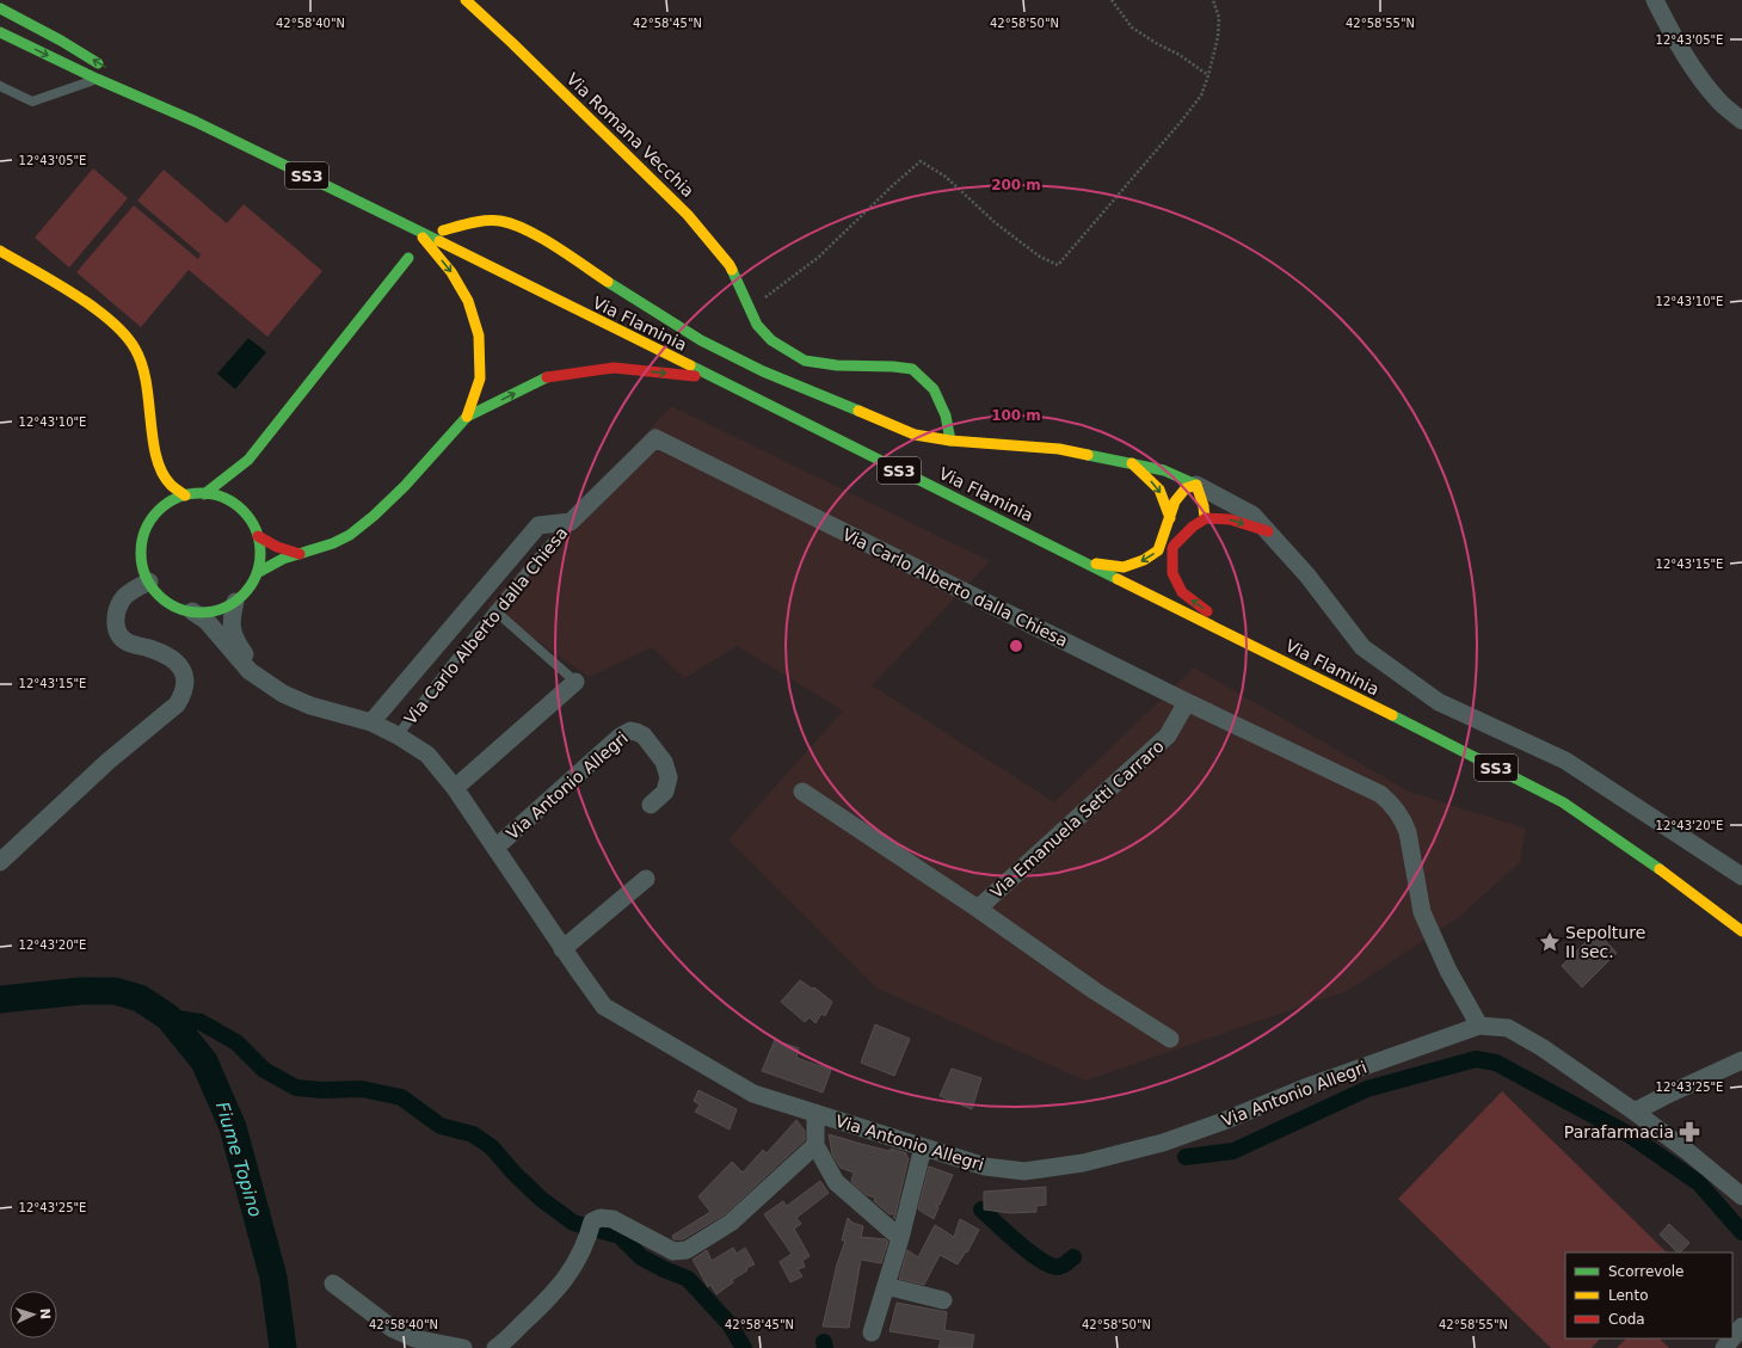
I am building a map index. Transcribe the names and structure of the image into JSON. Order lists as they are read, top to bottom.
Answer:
{
  "streets": {
    "main road": ["Via Romana Vecchia", "SS3", "Via Flaminia"],
    "street": ["Via Carlo Alberto dalla Chiesa", "Via Antonio Allegri", "Via Emanuela Setti Carraro"]
  },
  "crossings": [
    ["SS3", "Via Flaminia"],
    ["Via Carlo Alberto dalla Chiesa", "Via Antonio Allegri"],
    ["Via Carlo Alberto dalla Chiesa", "Via Emanuela Setti Carraro"]
  ],
  "water": ["Fiume Topino"],
  "places": {
    "place": ["Sepolture II sec."],
    "pharmacy": ["Parafarmacia"]
  },
  "legend": ["Scorrevole", "Lento", "Coda"],
  "north": "right",
  "coordinates": [
    "42°58'40\"N",
    "42°58'45\"N",
    "42°58'50\"N",
    "42°58'55\"N",
    "12°43'05\"E",
    "12°43'10\"E",
    "12°43'15\"E",
    "12°43'20\"E",
    "12°43'25\"E"
  ],
  "rings": ["200 m", "100 m"]
}
